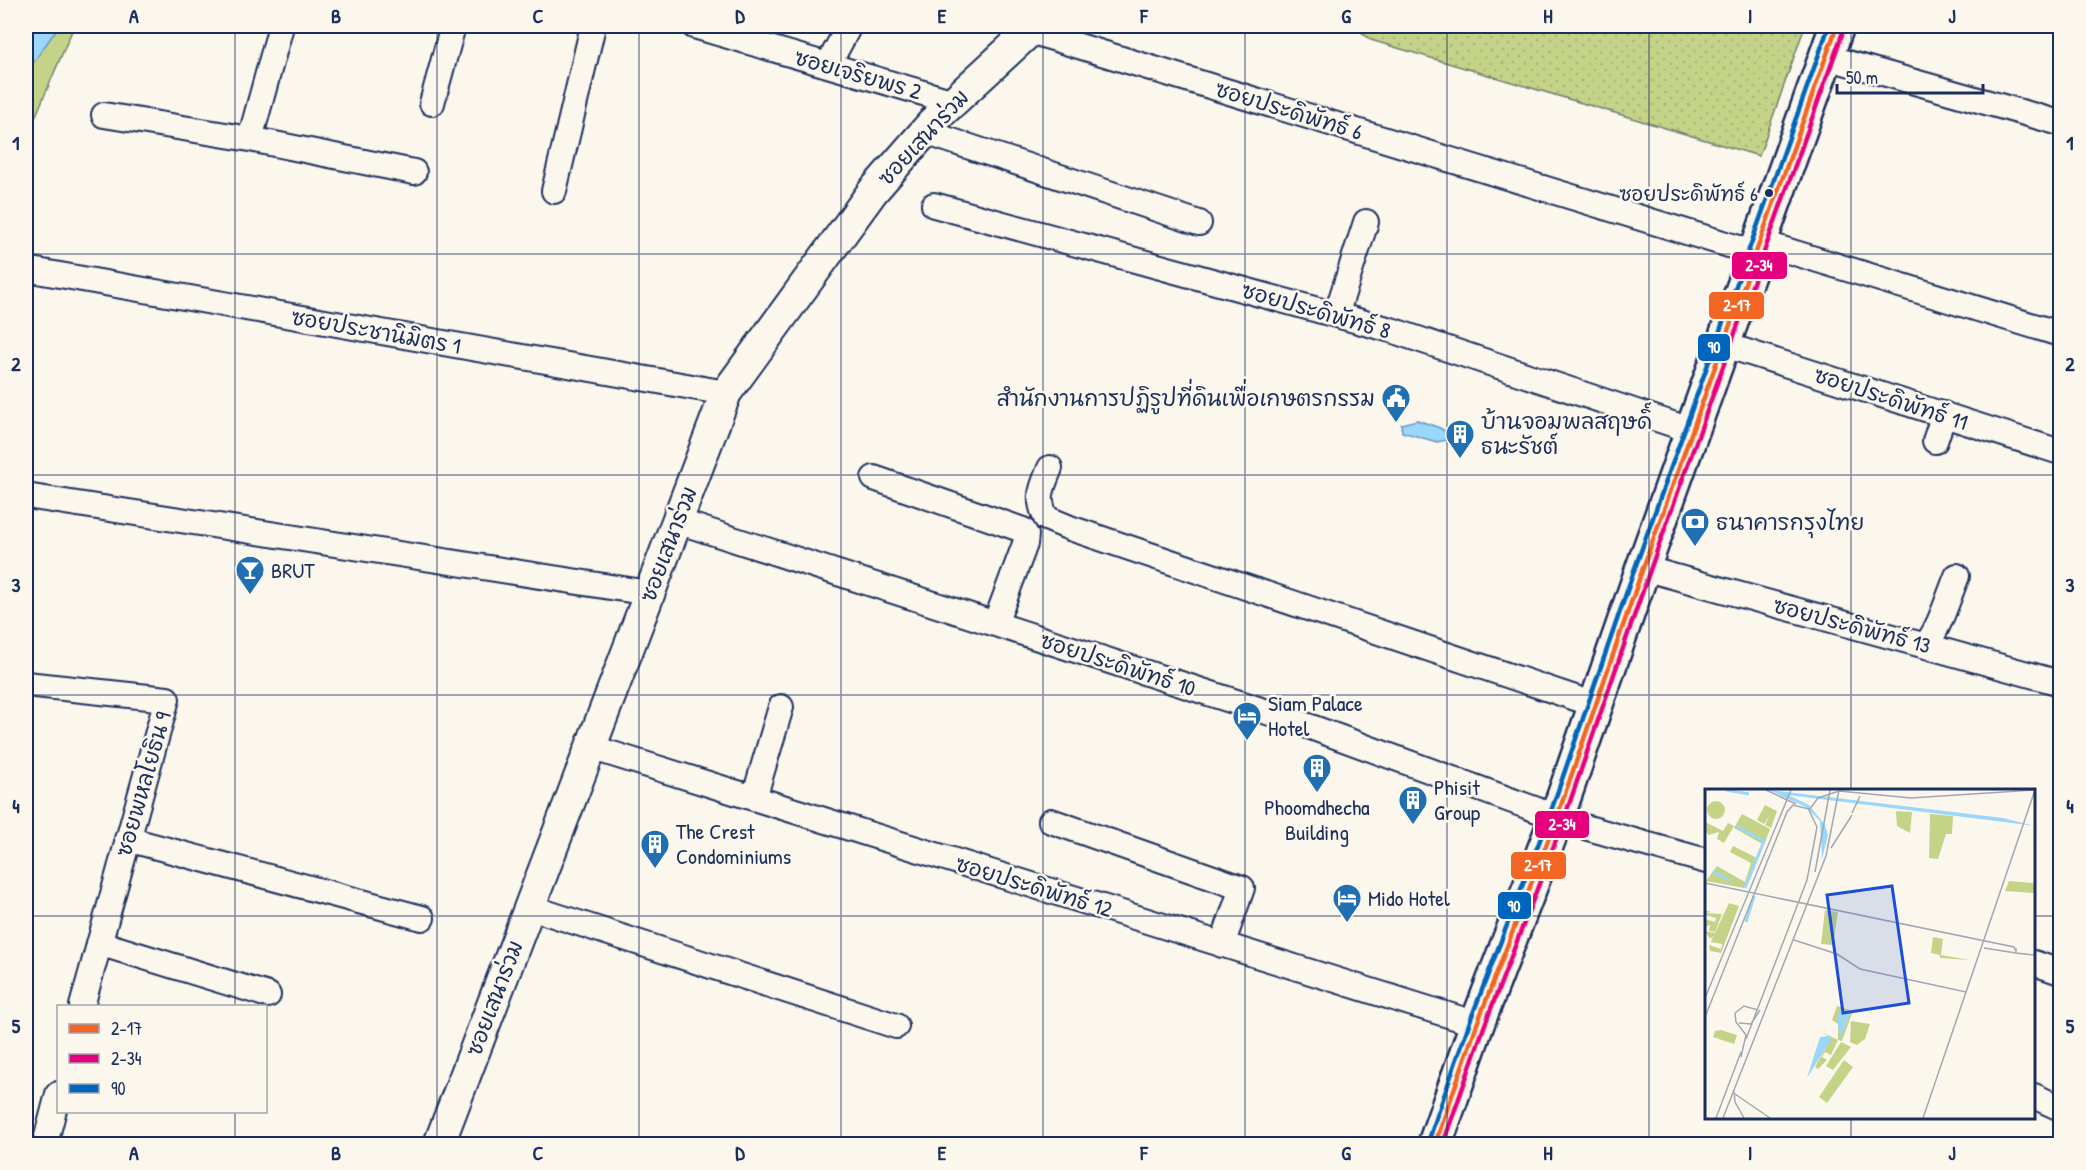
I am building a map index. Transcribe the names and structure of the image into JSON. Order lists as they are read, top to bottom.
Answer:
{
  "streets": {
    "street": [
      "ซอยเจริยพร 2",
      "ซอยประดิพัทธ์ 6",
      "ซอยเสนาร่วม",
      "ซอยประดิพัทธ์ 8",
      "ซอยประชานิมิตร 1",
      "ซอยประดิพัทธ์ 11",
      "ซอยประดิพัทธ์ 13",
      "ซอยประดิพัทธ์ 10",
      "ซอยพหลโยธิน 9",
      "ซอยประดิพัทธ์ 12"
    ]
  },
  "crossings": [
    ["ซอยเจริยพร 2", "ซอยเสนาร่วม"],
    ["ซอยประดิพัทธ์ 6", "ซอยเสนาร่วม"],
    ["ซอยเสนาร่วม", "ซอยประชานิมิตร 1"],
    ["ซอยเสนาร่วม", "ซอยประดิพัทธ์ 10"],
    ["ซอยเสนาร่วม", "ซอยประดิพัทธ์ 12"]
  ],
  "places": {
    "other": ["ซอยประดิพัทธ์ 6"],
    "public building": ["สำนักงานการปฏิรูปที่ดินเพื่อเกษตรกรรม"],
    "building": [
      "บ้านจอมพลสฤษดิ์ ธนะรัชต์",
      "Phoomdhecha Building",
      "Phisit Group",
      "The Crest Condominiums"
    ],
    "bank": ["ธนาคารกรุงไทย"],
    "bar": ["BRUT"],
    "hotel": ["Siam Palace Hotel", "Mido Hotel"]
  },
  "lines": ["transit line 2-17", "transit line 90", "transit line 2-34"],
  "legend": ["2-17", "2-34", "90"],
  "scale_bar": "50 m",
  "grid": {
    "columns": [
      "A",
      "B",
      "C",
      "D",
      "E",
      "F",
      "G",
      "H",
      "I",
      "J"
    ],
    "rows": [
      "1",
      "2",
      "3",
      "4",
      "5"
    ]
  }
}
